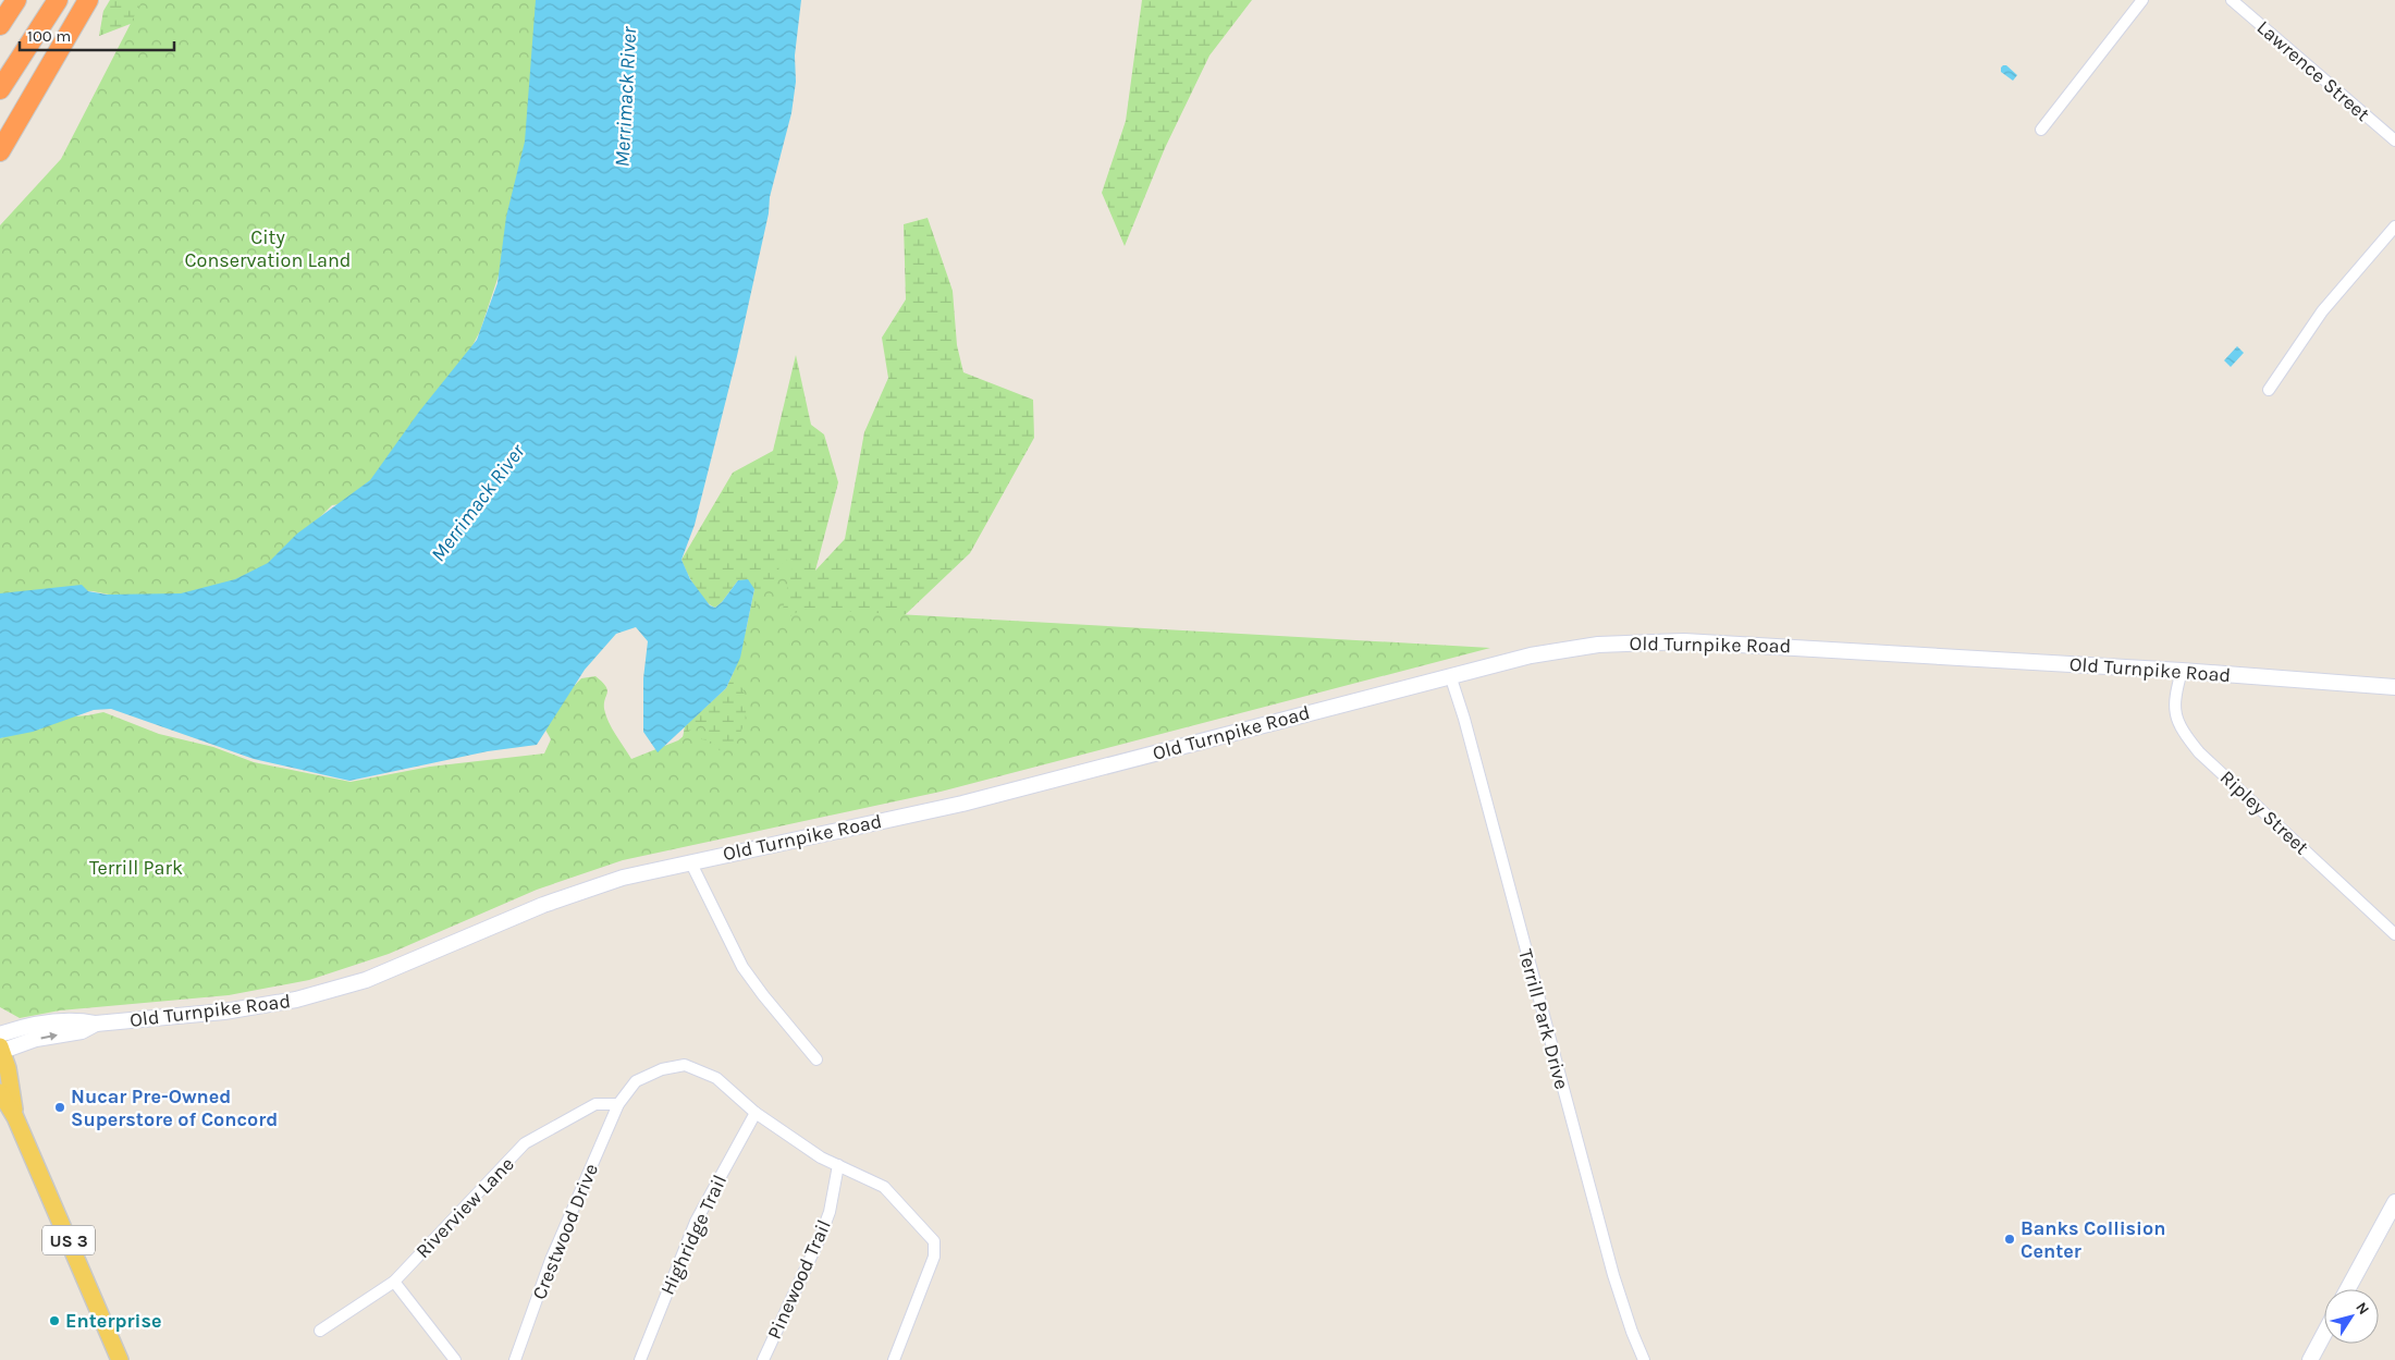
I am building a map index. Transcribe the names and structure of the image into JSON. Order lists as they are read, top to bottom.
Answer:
{
  "streets": {
    "main road": ["US 3"],
    "street": [
      "Lawrence Street",
      "Old Turnpike Road",
      "Ripley Street",
      "Terrill Park Drive",
      "Riverview Lane",
      "Crestwood Drive",
      "Highridge Trail",
      "Pinewood Trail"
    ]
  },
  "crossings": [
    ["Old Turnpike Road", "Ripley Street"],
    ["Old Turnpike Road", "Terrill Park Drive"],
    ["Old Turnpike Road", "US 3"],
    ["Riverview Lane", "Crestwood Drive"],
    ["Crestwood Drive", "Highridge Trail"],
    ["Crestwood Drive", "Pinewood Trail"]
  ],
  "water": ["Merrimack River"],
  "parks": ["City Conservation Land", "Terrill Park"],
  "places": ["Nucar Pre-Owned Superstore of Concord", "Banks Collision Center", "Enterprise"],
  "scale_bar": "100 m",
  "north": "top right"
}
